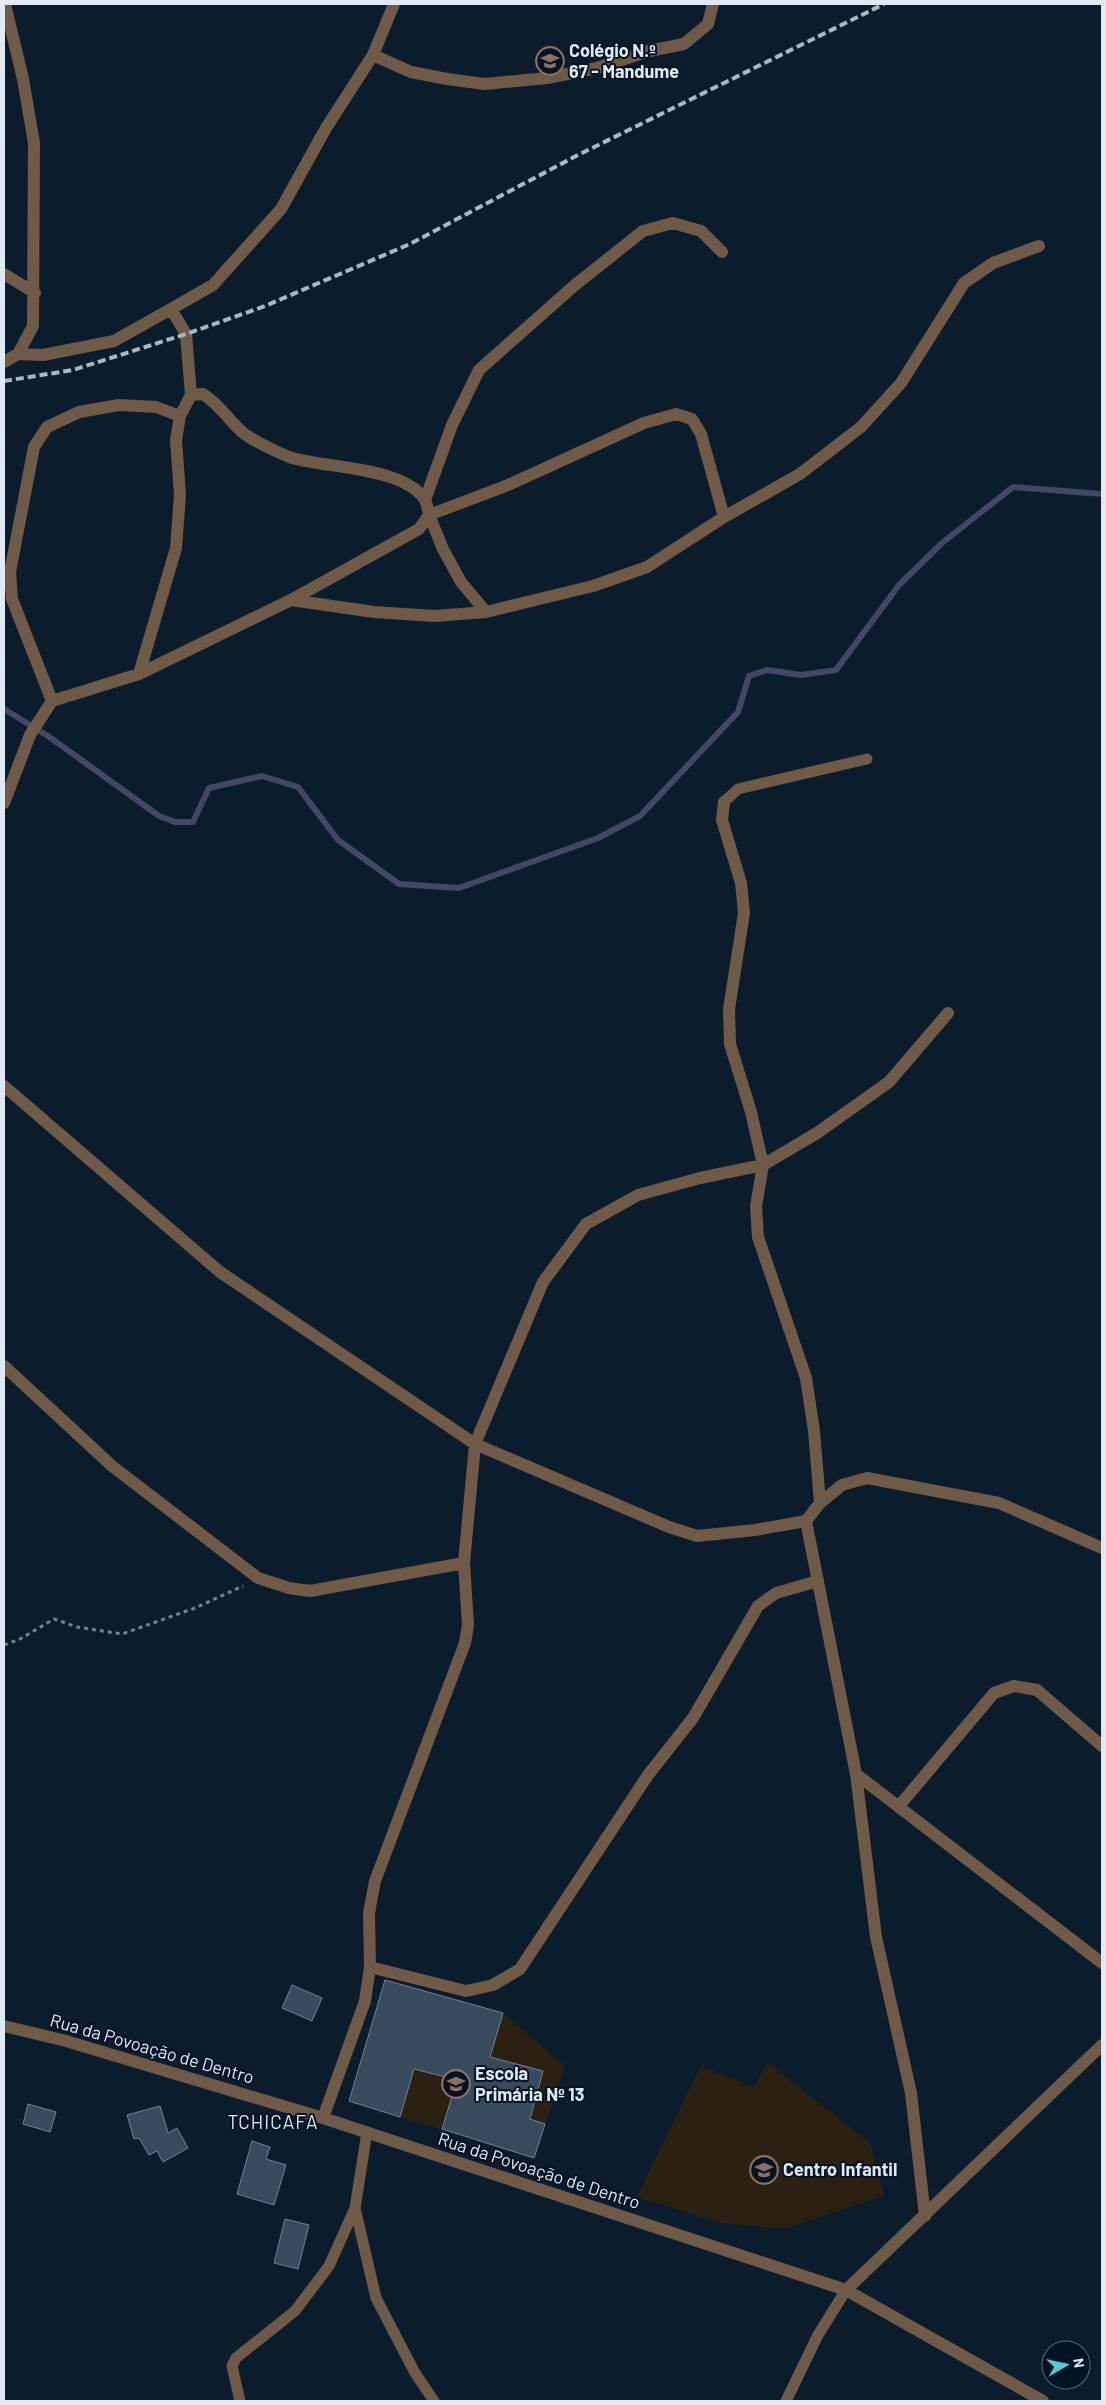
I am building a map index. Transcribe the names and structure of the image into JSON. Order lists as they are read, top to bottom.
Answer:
{
  "streets": {
    "street": ["Rua da Povoação de Dentro"]
  },
  "districts": ["TCHICAFA"],
  "places": {
    "school or university": ["Colégio N.º 67 - Mandume", "Escola Primária Nº 13", "Centro Infantil"]
  },
  "north": "right"
}
